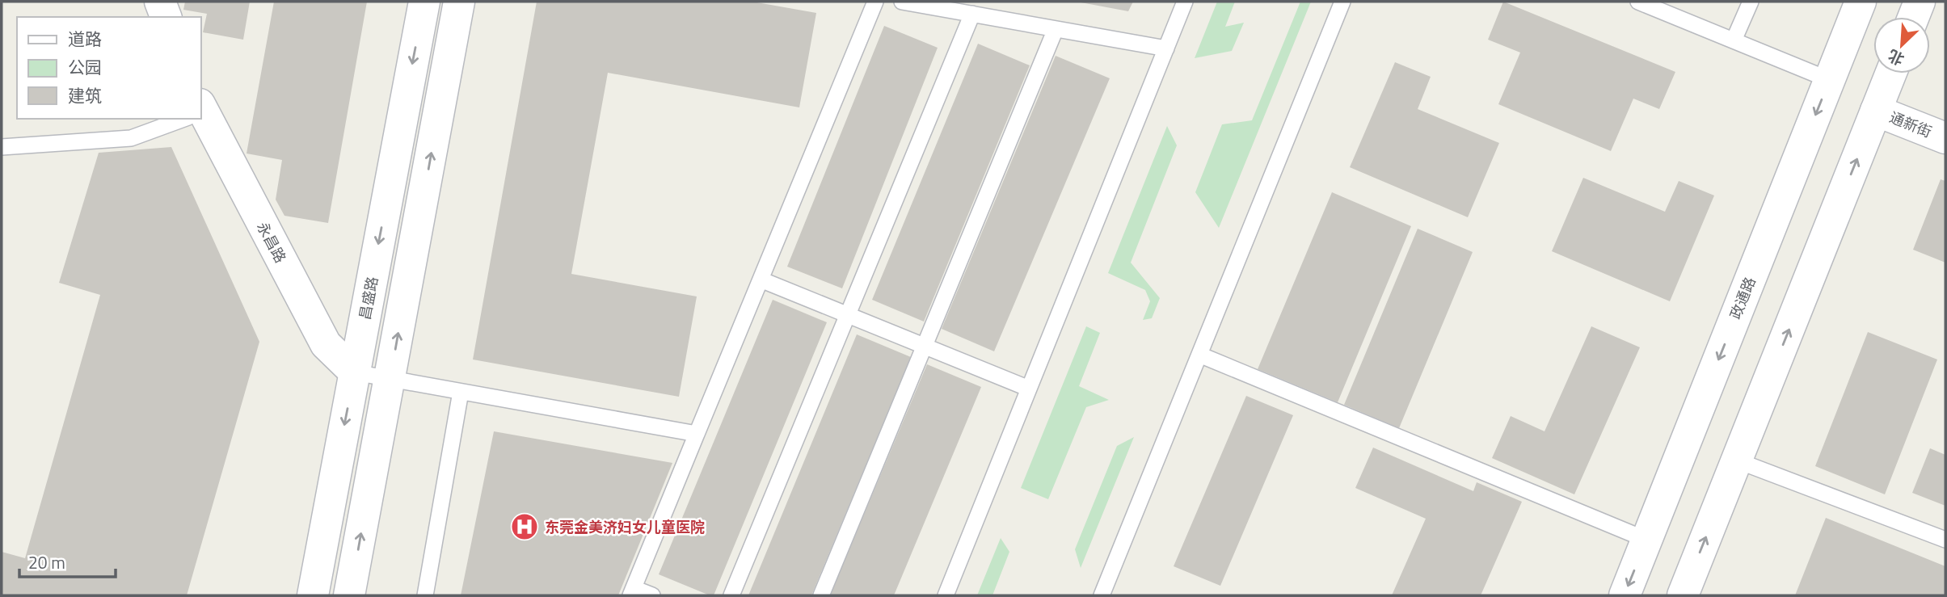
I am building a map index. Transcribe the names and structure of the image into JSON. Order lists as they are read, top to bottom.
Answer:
{
  "streets": {
    "street": [
      "通新街",
      "永昌路",
      "昌盛路",
      "政通路"
    ]
  },
  "crossings": [
    ["永昌路", "昌盛路"]
  ],
  "places": {
    "hospital": ["东莞金美济妇女儿童医院"]
  },
  "legend": ["道路", "公园", "建筑"],
  "scale_bar": "20 m",
  "north": "bottom left"
}
